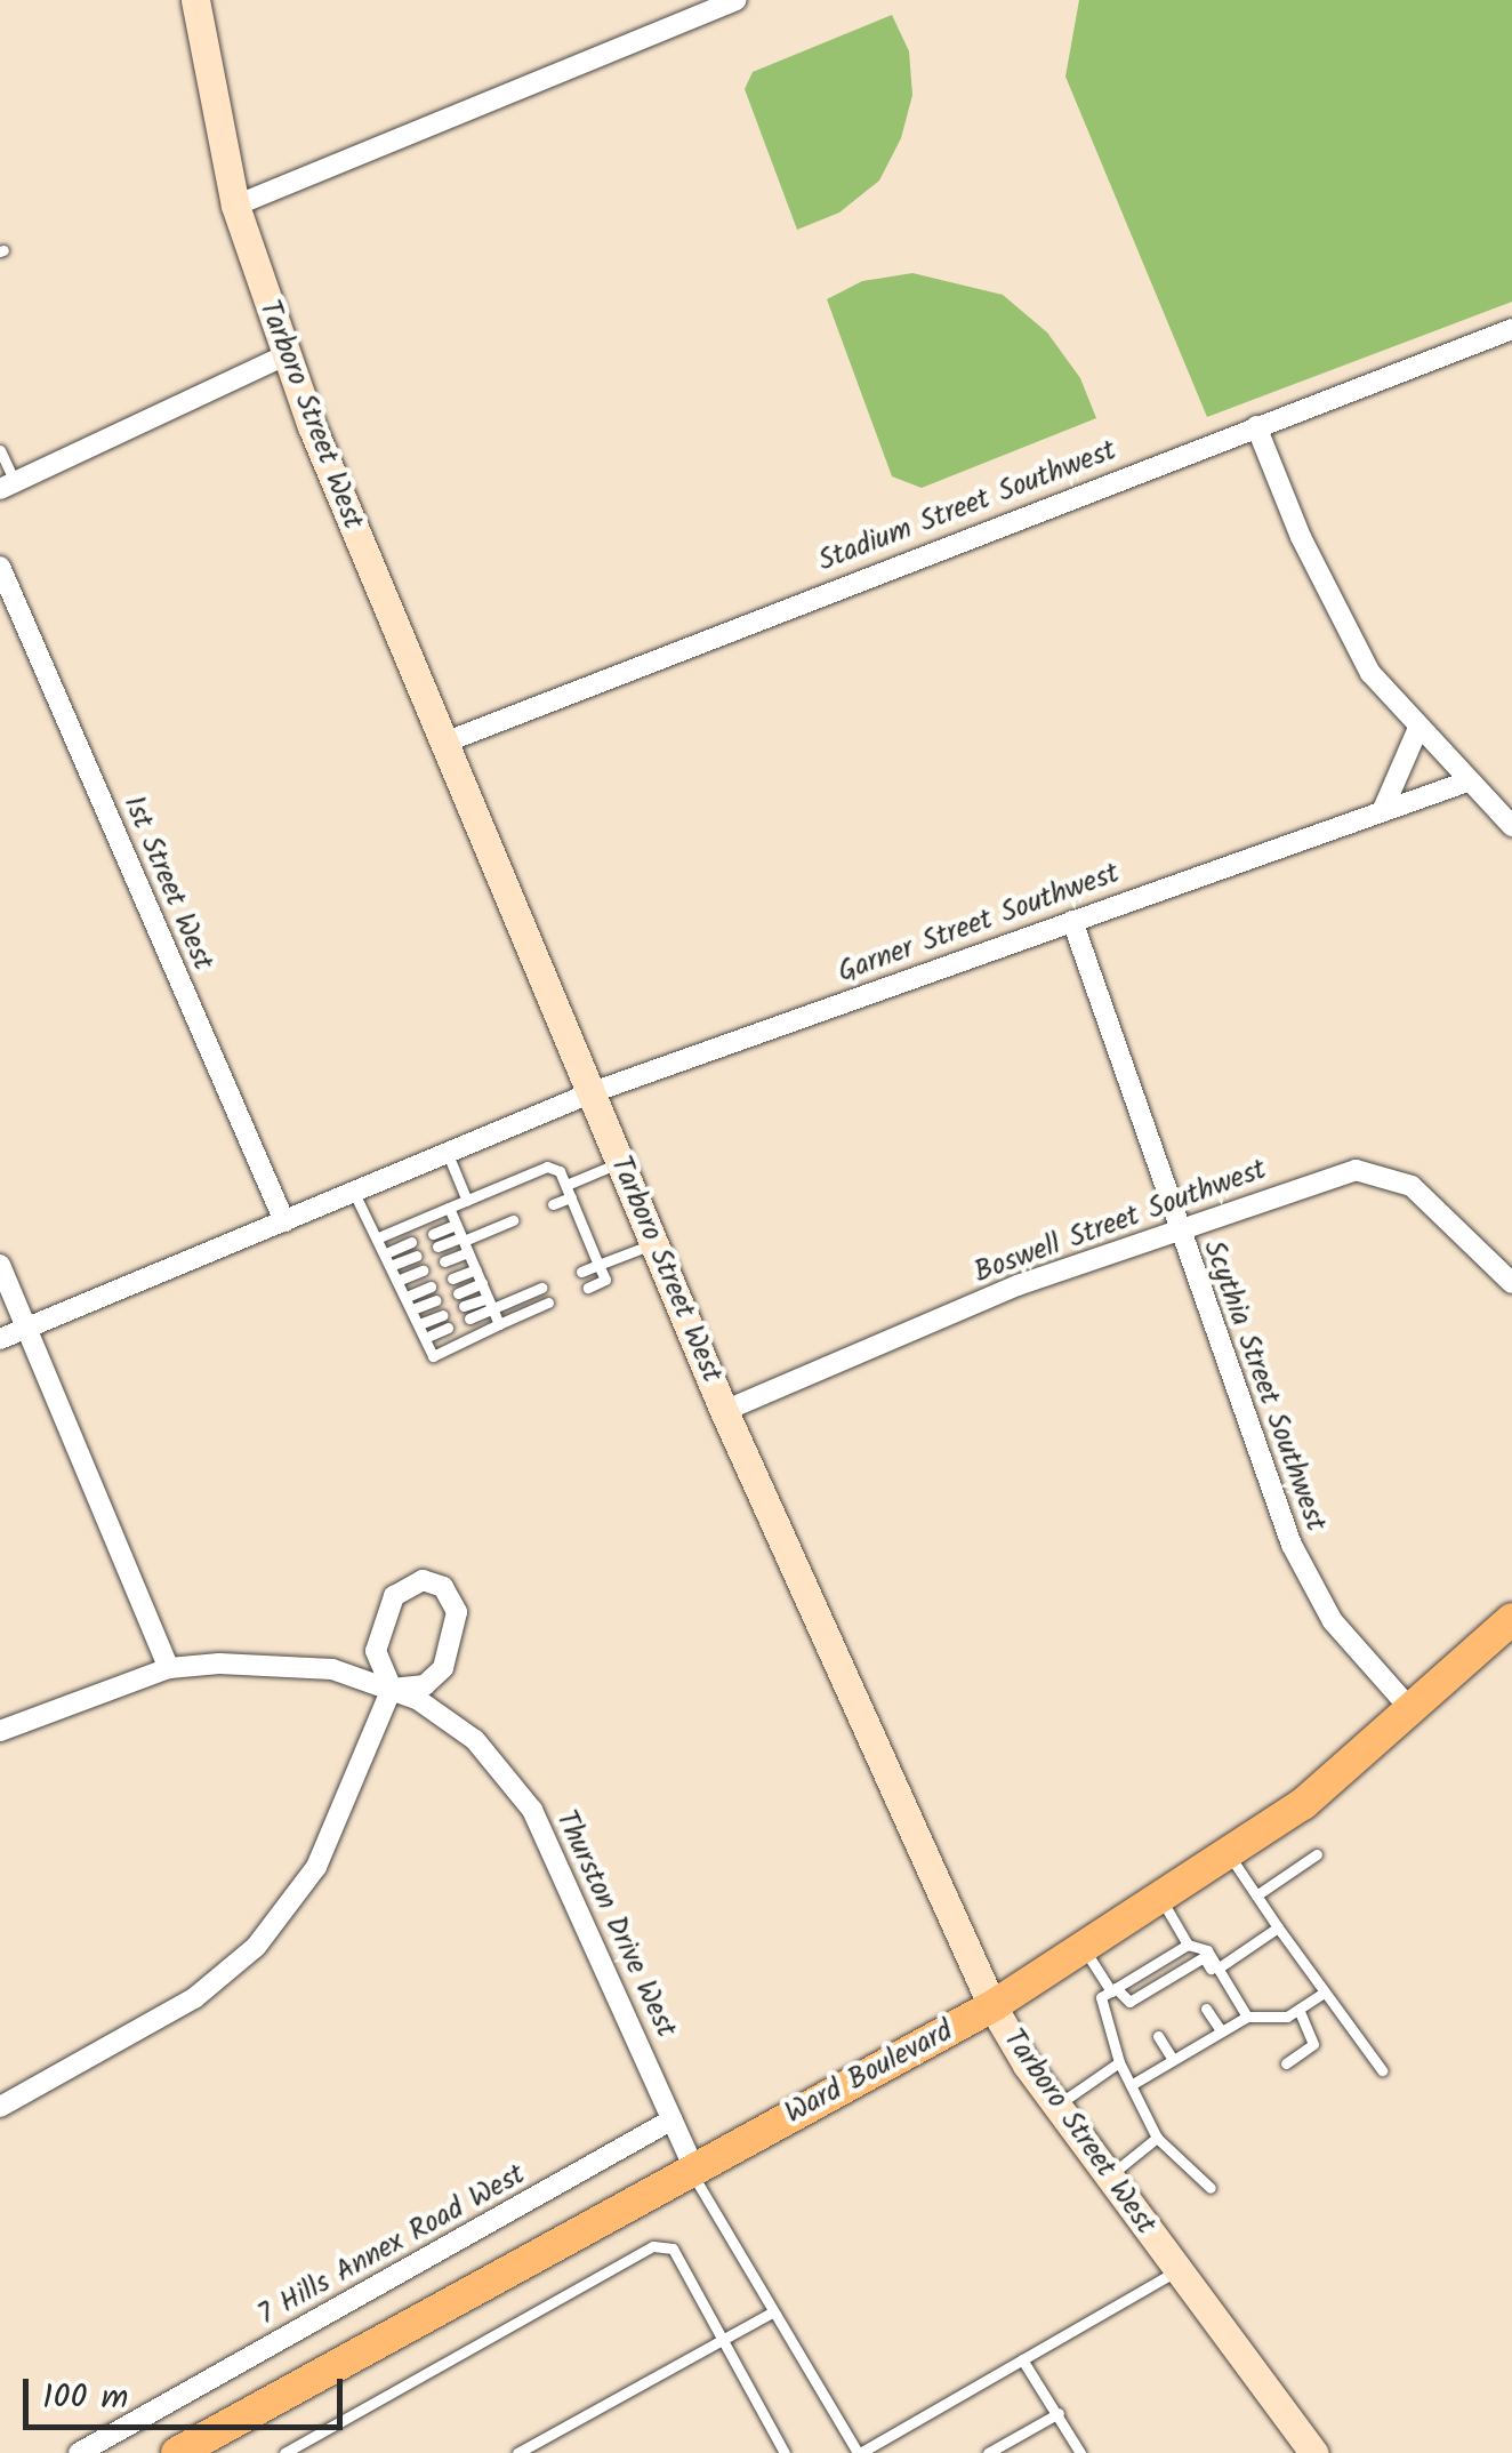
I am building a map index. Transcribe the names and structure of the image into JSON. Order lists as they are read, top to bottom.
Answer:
{
  "streets": {
    "main road": ["Tarboro Street West", "Ward Boulevard"],
    "street": [
      "Stadium Street Southwest",
      "1st Street West",
      "Garner Street Southwest",
      "Boswell Street Southwest",
      "Scythia Street Southwest",
      "Thurston Drive West",
      "7 Hills Annex Road West"
    ]
  },
  "crossings": [
    ["Tarboro Street West", "Stadium Street Southwest"],
    ["Tarboro Street West", "Garner Street Southwest"],
    ["Tarboro Street West", "Boswell Street Southwest"],
    ["Tarboro Street West", "Ward Boulevard"],
    ["1st Street West", "Garner Street Southwest"],
    ["Garner Street Southwest", "Scythia Street Southwest"],
    ["Boswell Street Southwest", "Scythia Street Southwest"],
    ["Scythia Street Southwest", "Ward Boulevard"],
    ["Thurston Drive West", "Ward Boulevard"],
    ["Thurston Drive West", "7 Hills Annex Road West"]
  ],
  "scale_bar": "100 m"
}
